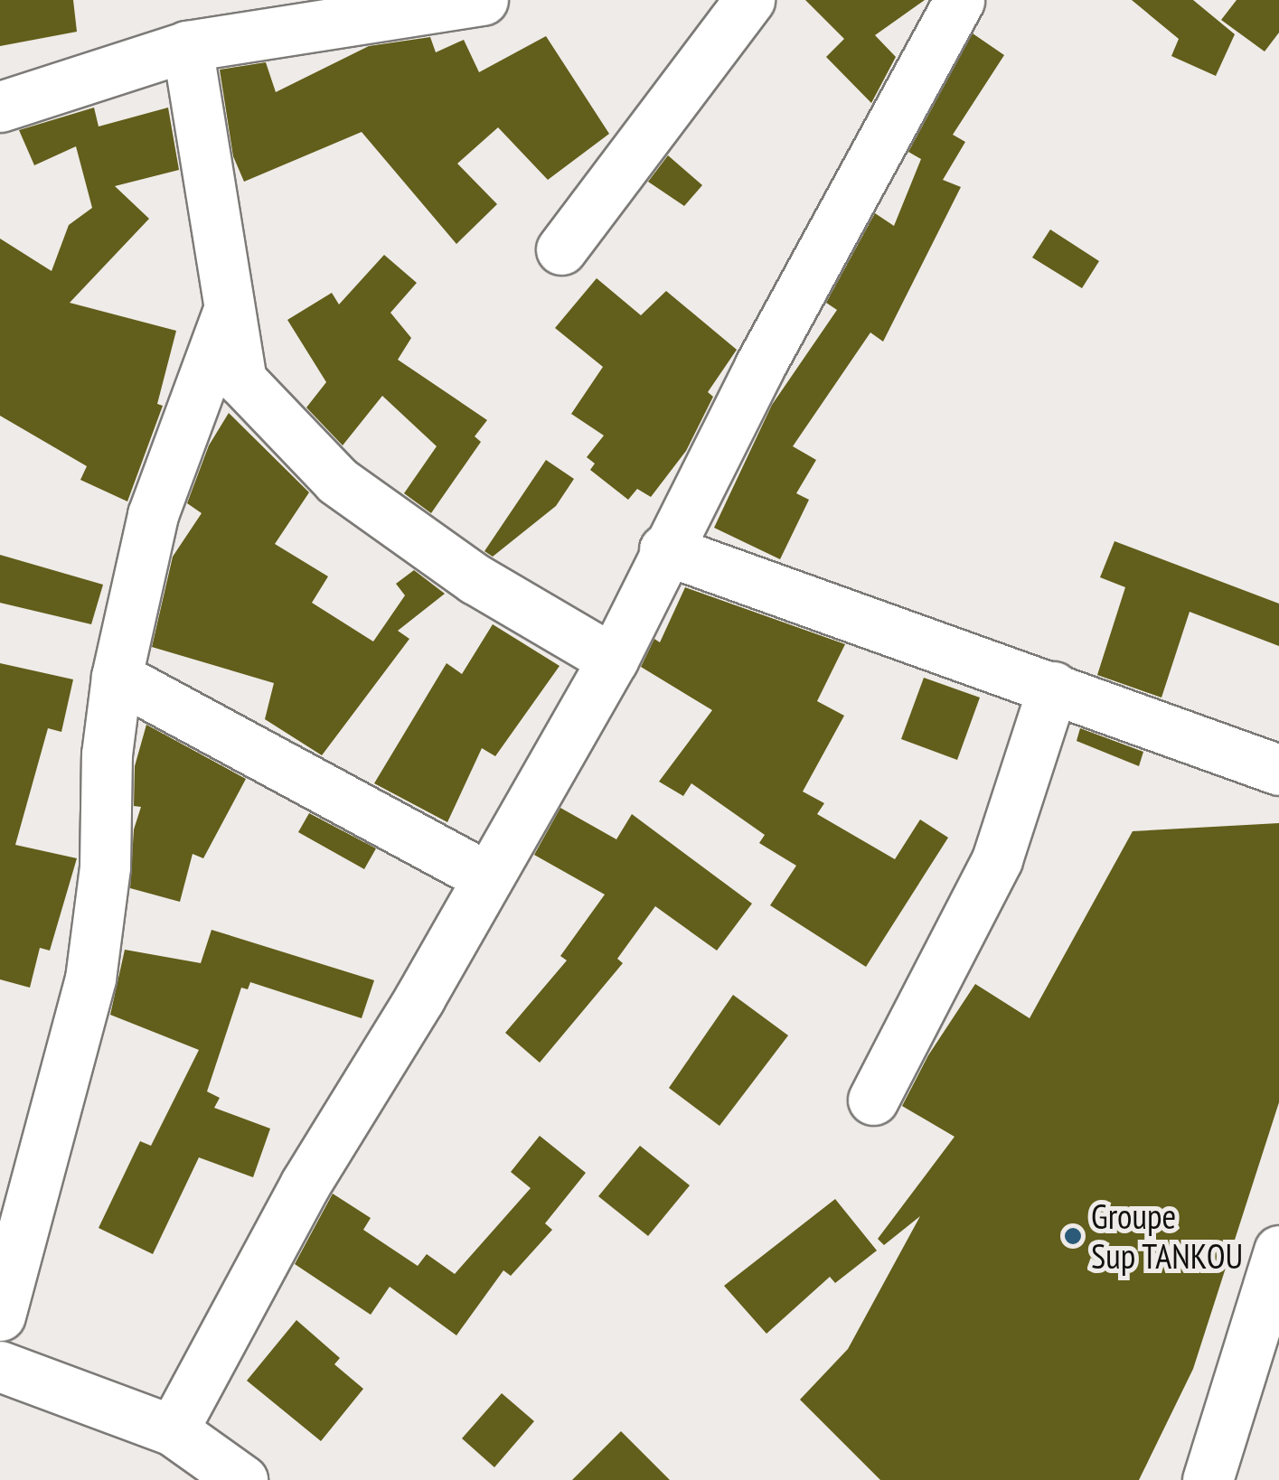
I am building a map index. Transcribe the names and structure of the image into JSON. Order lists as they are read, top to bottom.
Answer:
{
  "places": ["Groupe Sup TANKOU"]
}
